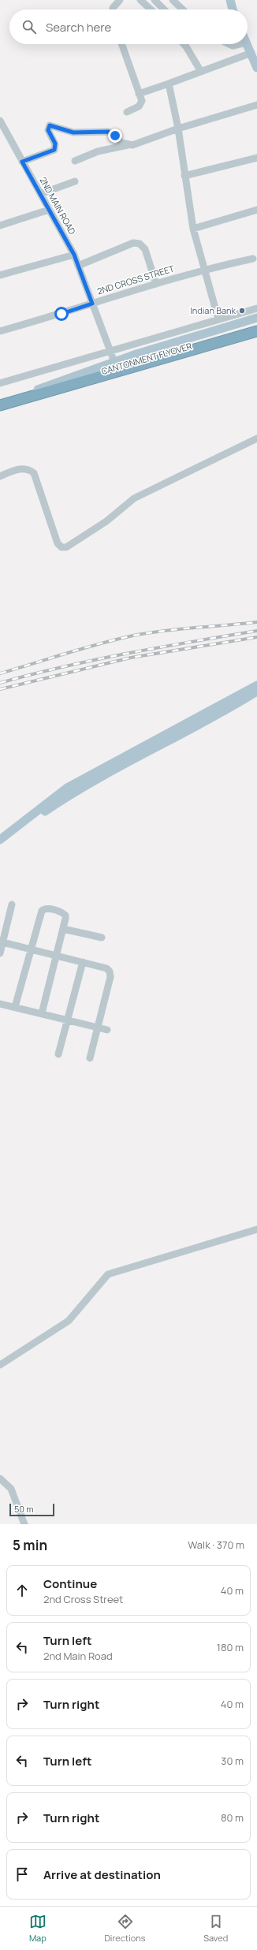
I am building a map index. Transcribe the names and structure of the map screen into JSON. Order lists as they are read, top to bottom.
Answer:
{
  "streets": {
    "highway": ["CANTONMENT FLYOVER"],
    "street": ["2ND MAIN ROAD", "2ND CROSS STREET"]
  },
  "crossings": [
    ["2ND MAIN ROAD", "2ND CROSS STREET"]
  ],
  "places": ["Indian Bank"],
  "scale_bar": "50 m",
  "page": {
    "search": "Search here",
    "scale": "50 m",
    "heading": ["5 min", "Walk · 370 m"],
    "list": [
      ["Continue", "2nd Cross Street", "40 m"],
      ["Turn left", "2nd Main Road", "180 m"],
      ["Turn right", "40 m"],
      ["Turn left", "30 m"],
      ["Turn right", "80 m"],
      "Arrive at destination"
    ],
    "nav": ["Map", "Directions", "Saved"]
  }
}
